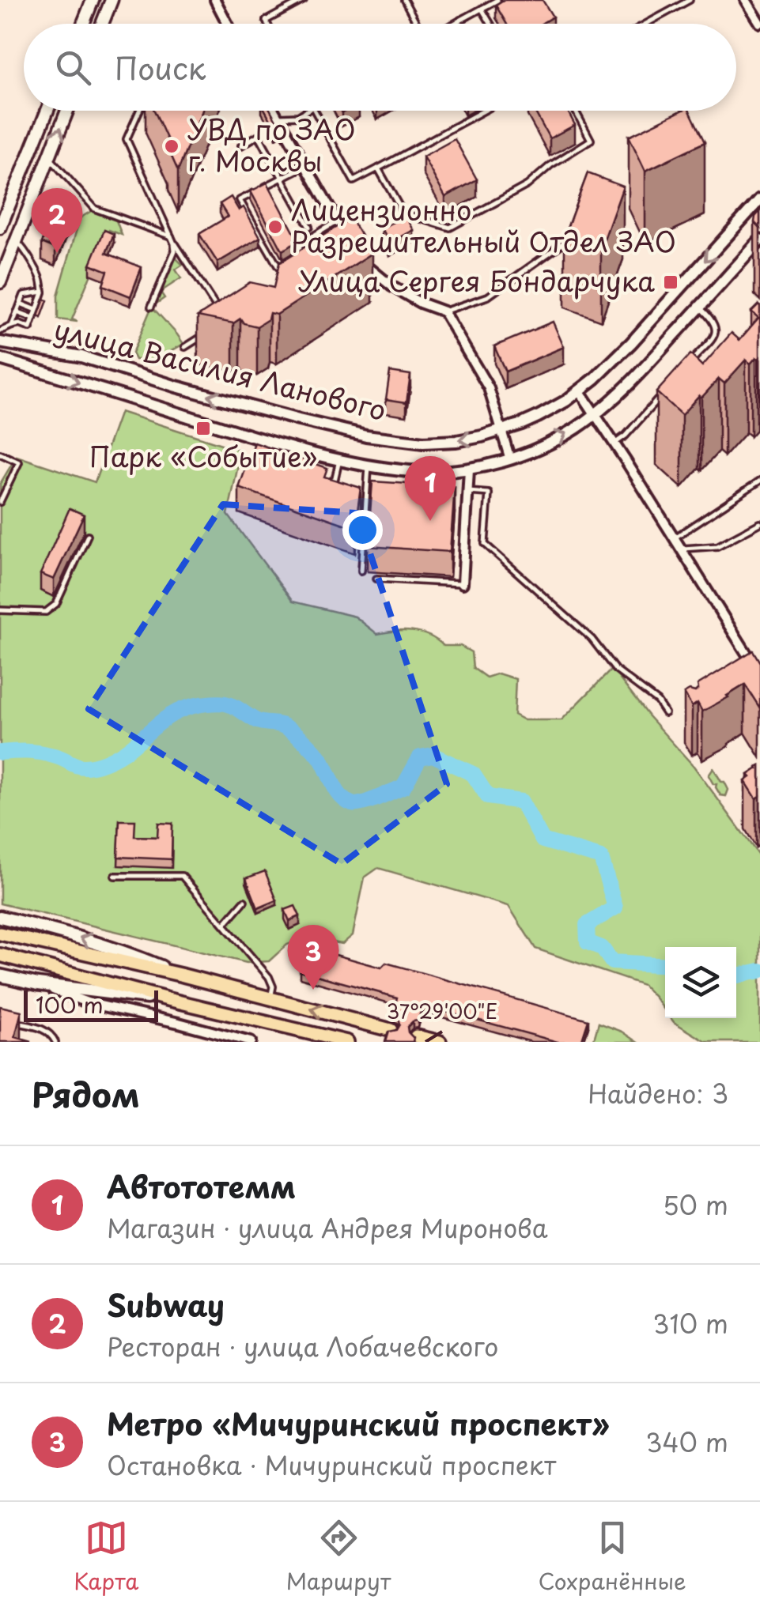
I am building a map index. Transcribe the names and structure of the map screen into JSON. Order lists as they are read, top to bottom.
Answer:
{
  "streets": {
    "street": ["улица Василия Ланового"]
  },
  "places": {
    "other": ["УВД по ЗАО г. Москвы", "Лицензионно Разрешительный Отдел ЗАО"],
    "transit": ["Улица Сергея Бондарчука", "Парк «Событие»"]
  },
  "scale_bar": "100 m",
  "page": {
    "search": "Поиск",
    "pins": ["2", "1", "3"],
    "scale": "100 m",
    "heading": ["Рядом", "Найдено: 3"],
    "list": [
      {
        "mark": "1",
        "name": "Автототемм",
        "note": "Магазин · улица Андрея Миронова",
        "value": "50 m"
      },
      {
        "mark": "2",
        "name": "Subway",
        "note": "Ресторан · улица Лобачевского",
        "value": "310 m"
      },
      {
        "mark": "3",
        "name": "Метро «Мичуринский проспект»",
        "note": "Остановка · Мичуринский проспект",
        "value": "340 m"
      }
    ],
    "nav": ["Карта", "Маршрут", "Сохранённые"]
  },
  "coordinates": ["37°29'00\"E"]
}
